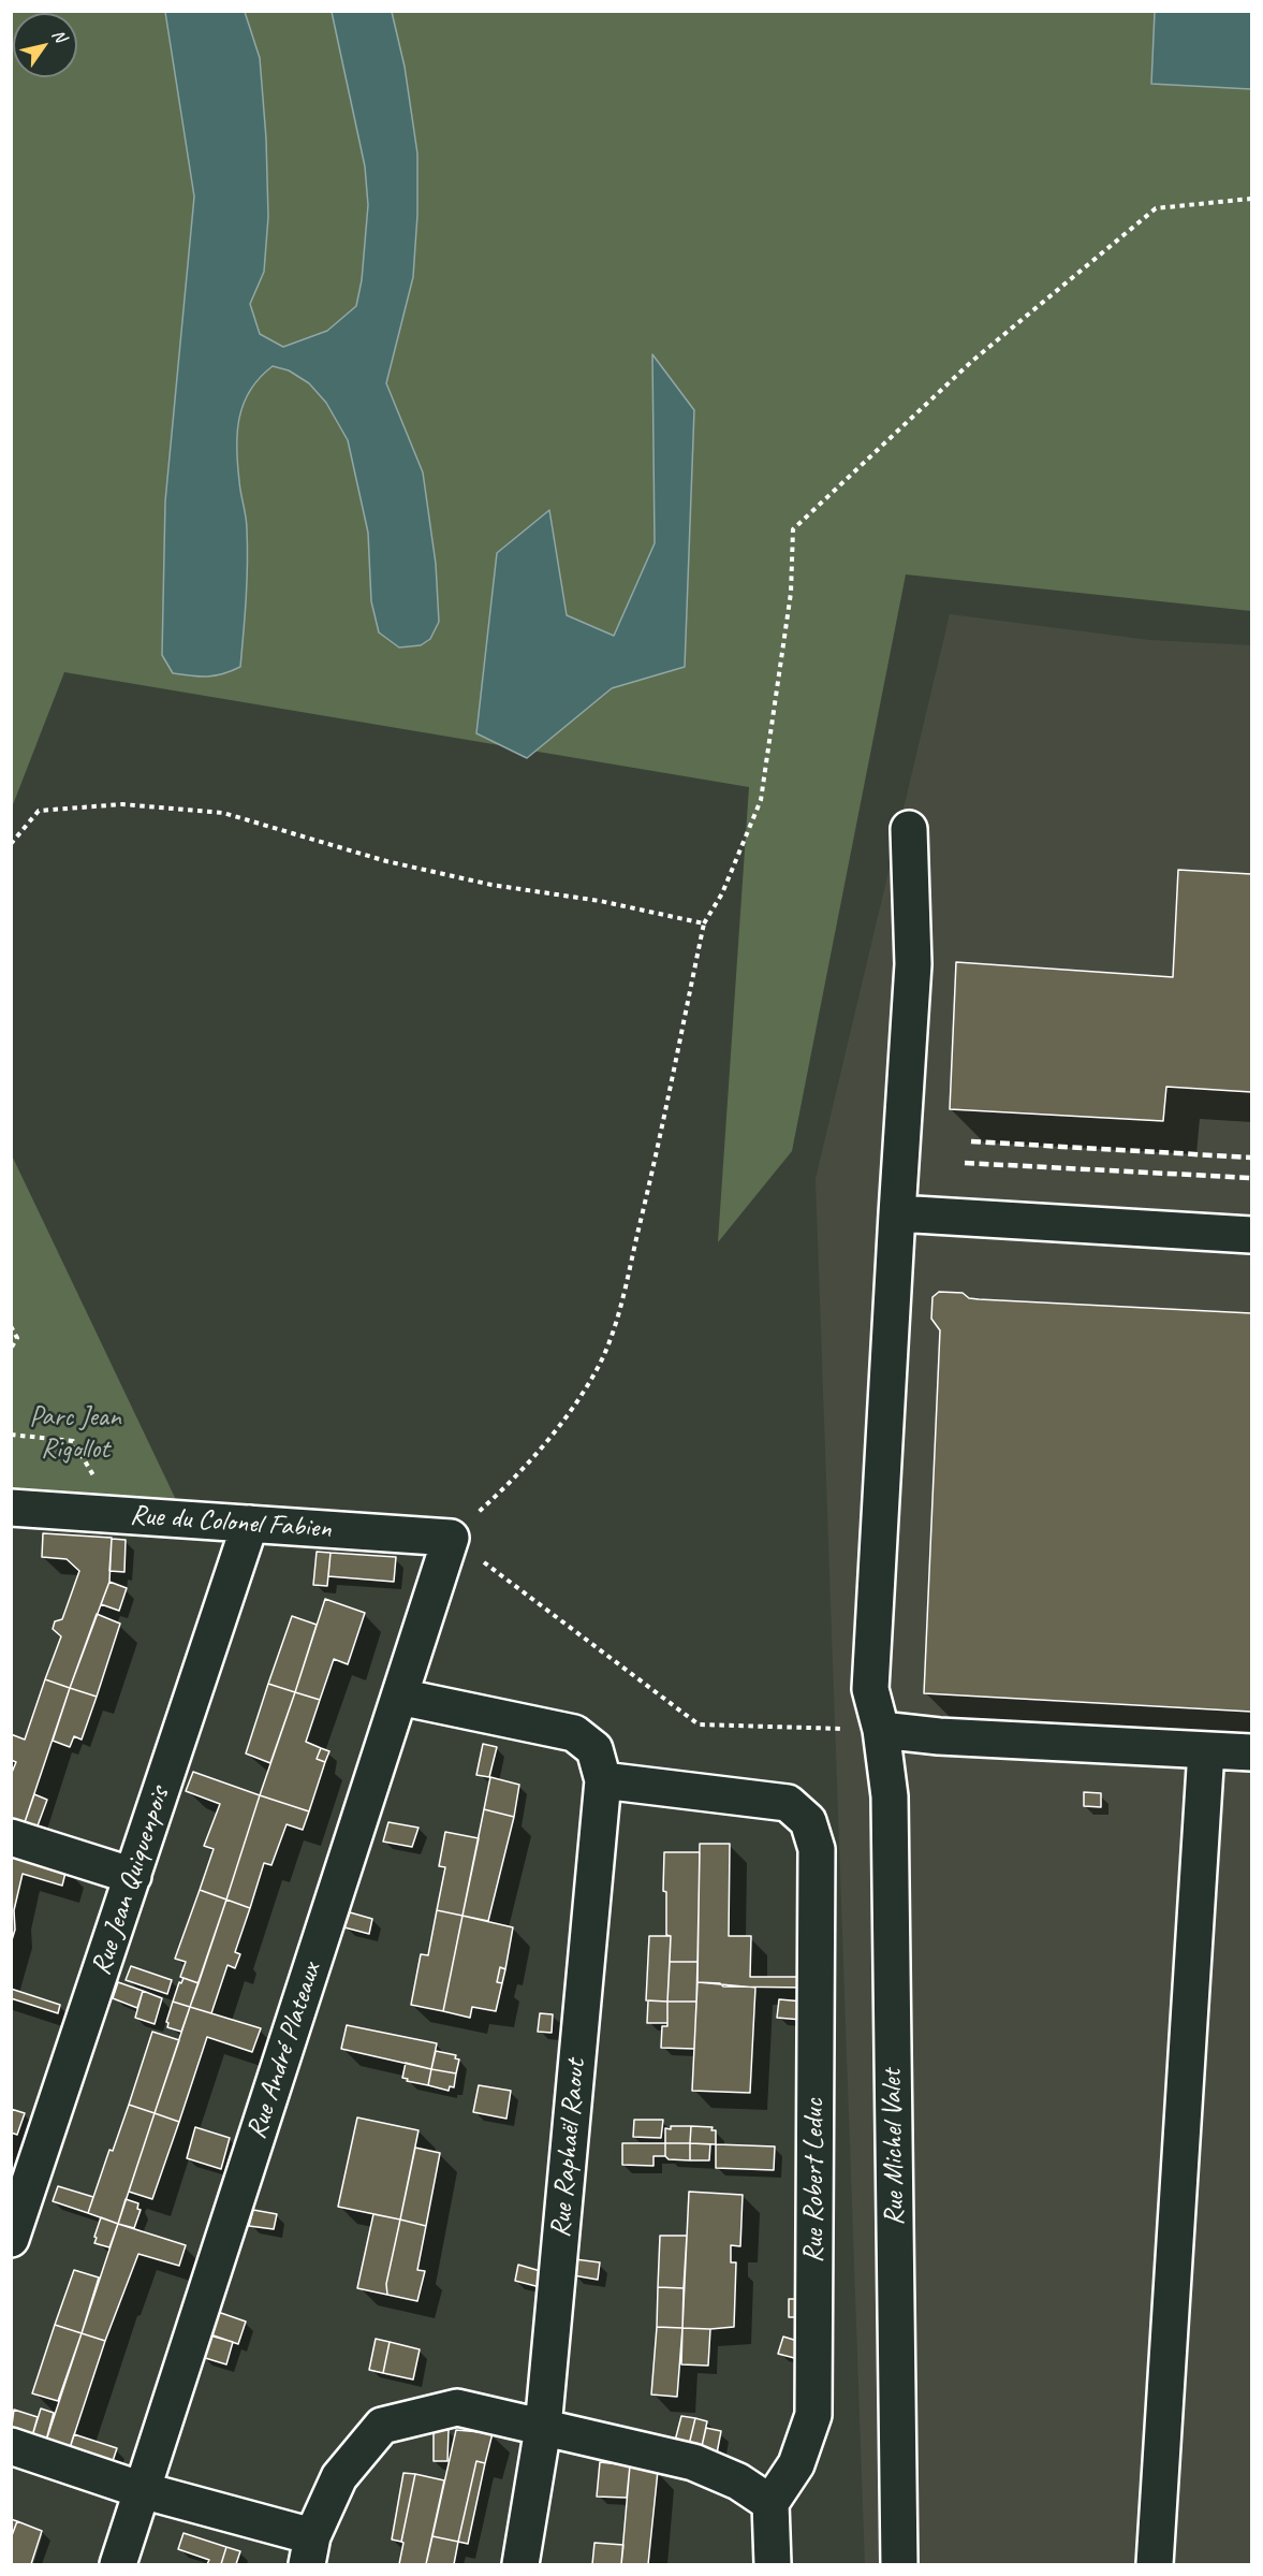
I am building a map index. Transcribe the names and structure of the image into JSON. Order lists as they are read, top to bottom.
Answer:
{
  "streets": {
    "street": [
      "Rue du Colonel Fabien",
      "Rue Jean Quiquenpois",
      "Rue André Plateaux",
      "Rue Michel Valet",
      "Rue Raphaël Raout",
      "Rue Robert Leduc"
    ]
  },
  "crossings": [
    ["Rue du Colonel Fabien", "Rue Jean Quiquenpois"],
    ["Rue du Colonel Fabien", "Rue André Plateaux"],
    ["Rue André Plateaux", "Rue Raphaël Raout"],
    ["Rue Raphaël Raout", "Rue Robert Leduc"]
  ],
  "parks": ["Parc Jean Rigollot"],
  "north": "top right"
}
